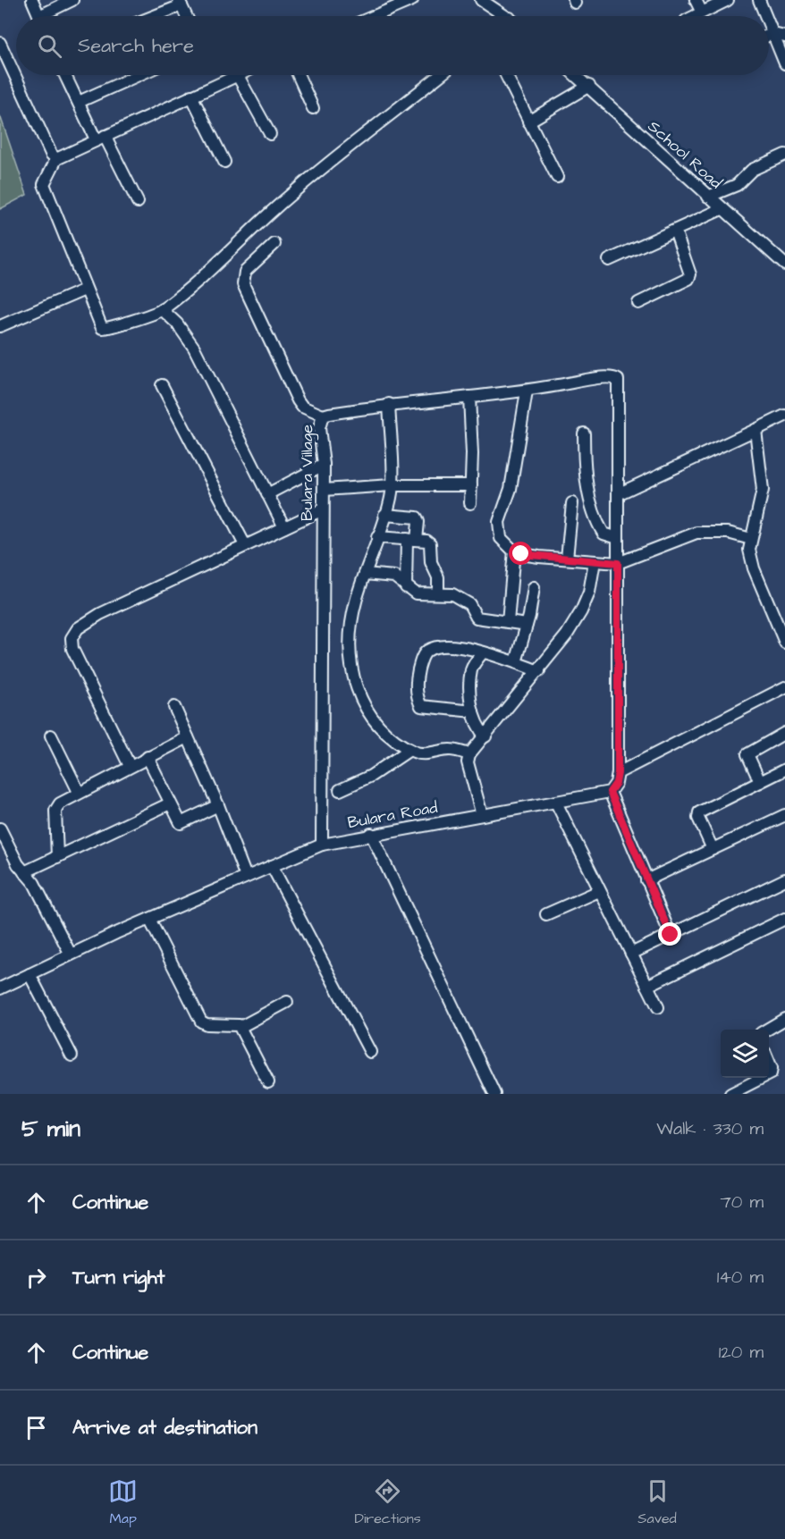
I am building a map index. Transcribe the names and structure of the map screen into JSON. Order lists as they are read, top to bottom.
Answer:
{
  "streets": {
    "street": ["School Road", "Bulara Village", "Bulara Road"]
  },
  "crossings": [
    ["Bulara Village", "Bulara Road"]
  ],
  "page": {
    "search": "Search here",
    "heading": ["5 min", "Walk · 330 m"],
    "list": [
      ["Continue", "70 m"],
      ["Turn right", "140 m"],
      ["Continue", "120 m"],
      "Arrive at destination"
    ],
    "nav": ["Map", "Directions", "Saved"]
  }
}
